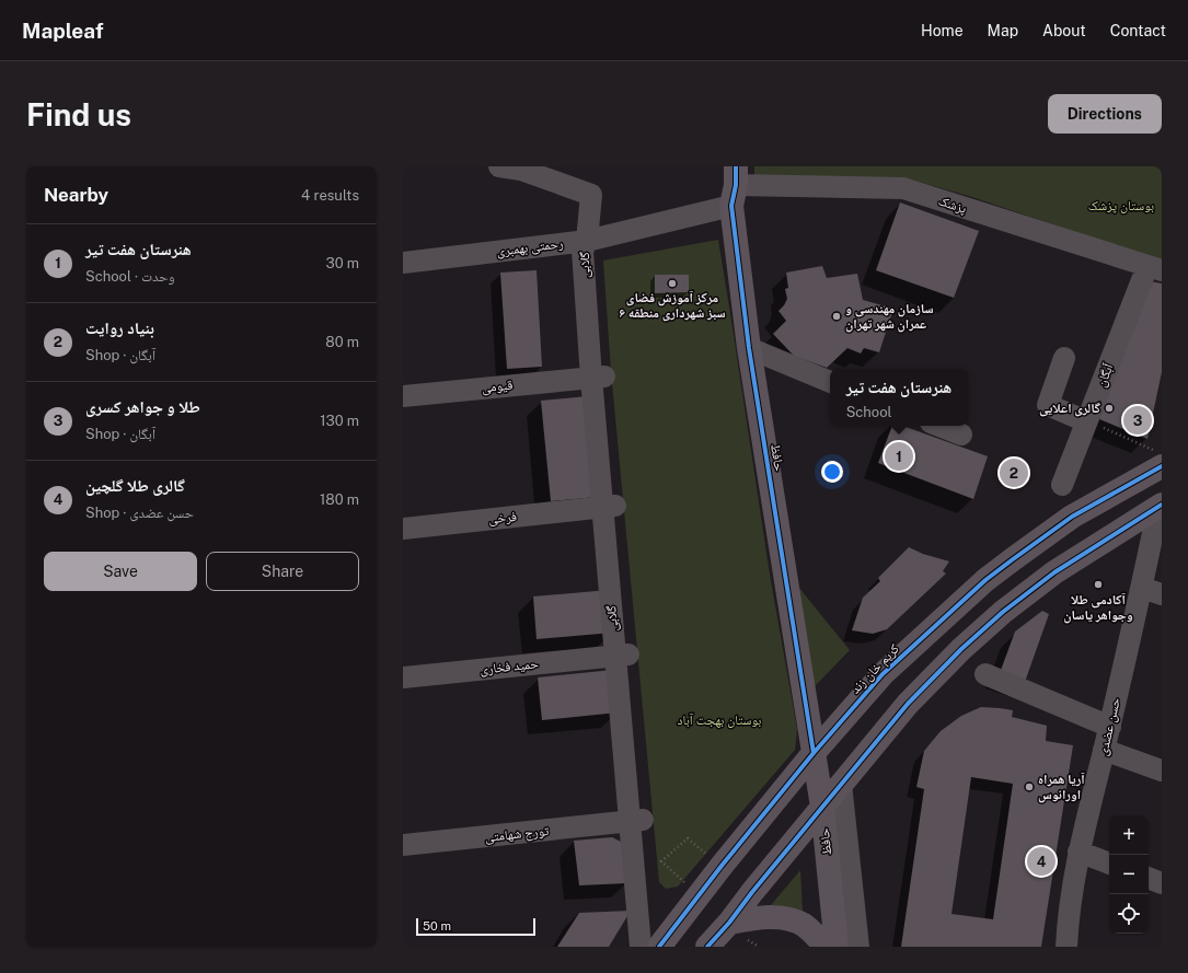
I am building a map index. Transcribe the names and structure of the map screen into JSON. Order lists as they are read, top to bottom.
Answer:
{
  "streets": {
    "main road": ["حافظ", "کریم خان زند"],
    "street": [
      "پزشک",
      "رحمتی بهمبری",
      "گلابی",
      "آبگان",
      "قیومی",
      "فرخی",
      "حمید فخاری",
      "حسن عضدی",
      "تورج شهامتی"
    ]
  },
  "crossings": [
    ["پزشک", "رحمتی بهمبری"],
    ["پزشک", "آبگان"],
    ["پزشک", "حافظ"],
    ["رحمتی بهمبری", "گلابی"],
    ["رحمتی بهمبری", "حافظ"],
    ["گلابی", "قیومی"],
    ["گلابی", "فرخی"],
    ["گلابی", "حمید فخاری"],
    ["گلابی", "تورج شهامتی"],
    ["حافظ", "کریم خان زند"]
  ],
  "parks": ["بوستان پزشک", "بوستان بهجت آباد"],
  "places": [
    "مرکز آموزش فضای سبز شهرداری منطقه ۶",
    "سازمان مهندسی و عمران شهر تهران",
    "گالری اعلایی",
    "آکادمی طلا وجواهر یاسان",
    "آریا همراه اورانوس"
  ],
  "scale_bar": "50 m",
  "page": {
    "header": "Mapleaf",
    "nav": [
      "Home",
      "Map",
      "About",
      "Contact"
    ],
    "buttons": [
      "Directions",
      ["Save", "Share"]
    ],
    "title": "Find us",
    "heading": ["Nearby", "4 results"],
    "list": [
      {
        "mark": "1",
        "name": "هنرستان هفت تیر",
        "note": "School · وحدت",
        "value": "30 m"
      },
      {
        "mark": "2",
        "name": "بنیاد روایت",
        "note": "Shop · آبگان",
        "value": "80 m"
      },
      {
        "mark": "3",
        "name": "طلا و جواهر کسری",
        "note": "Shop · آبگان",
        "value": "130 m"
      },
      {
        "mark": "4",
        "name": "گالری طلا گلچین",
        "note": "Shop · حسن عضدی",
        "value": "180 m"
      }
    ],
    "popup": ["هنرستان هفت تیر", "School"],
    "pins": [
      "3",
      "1",
      "2",
      "4"
    ],
    "map_buttons": ["+", "−"],
    "scale": "50 m"
  }
}
